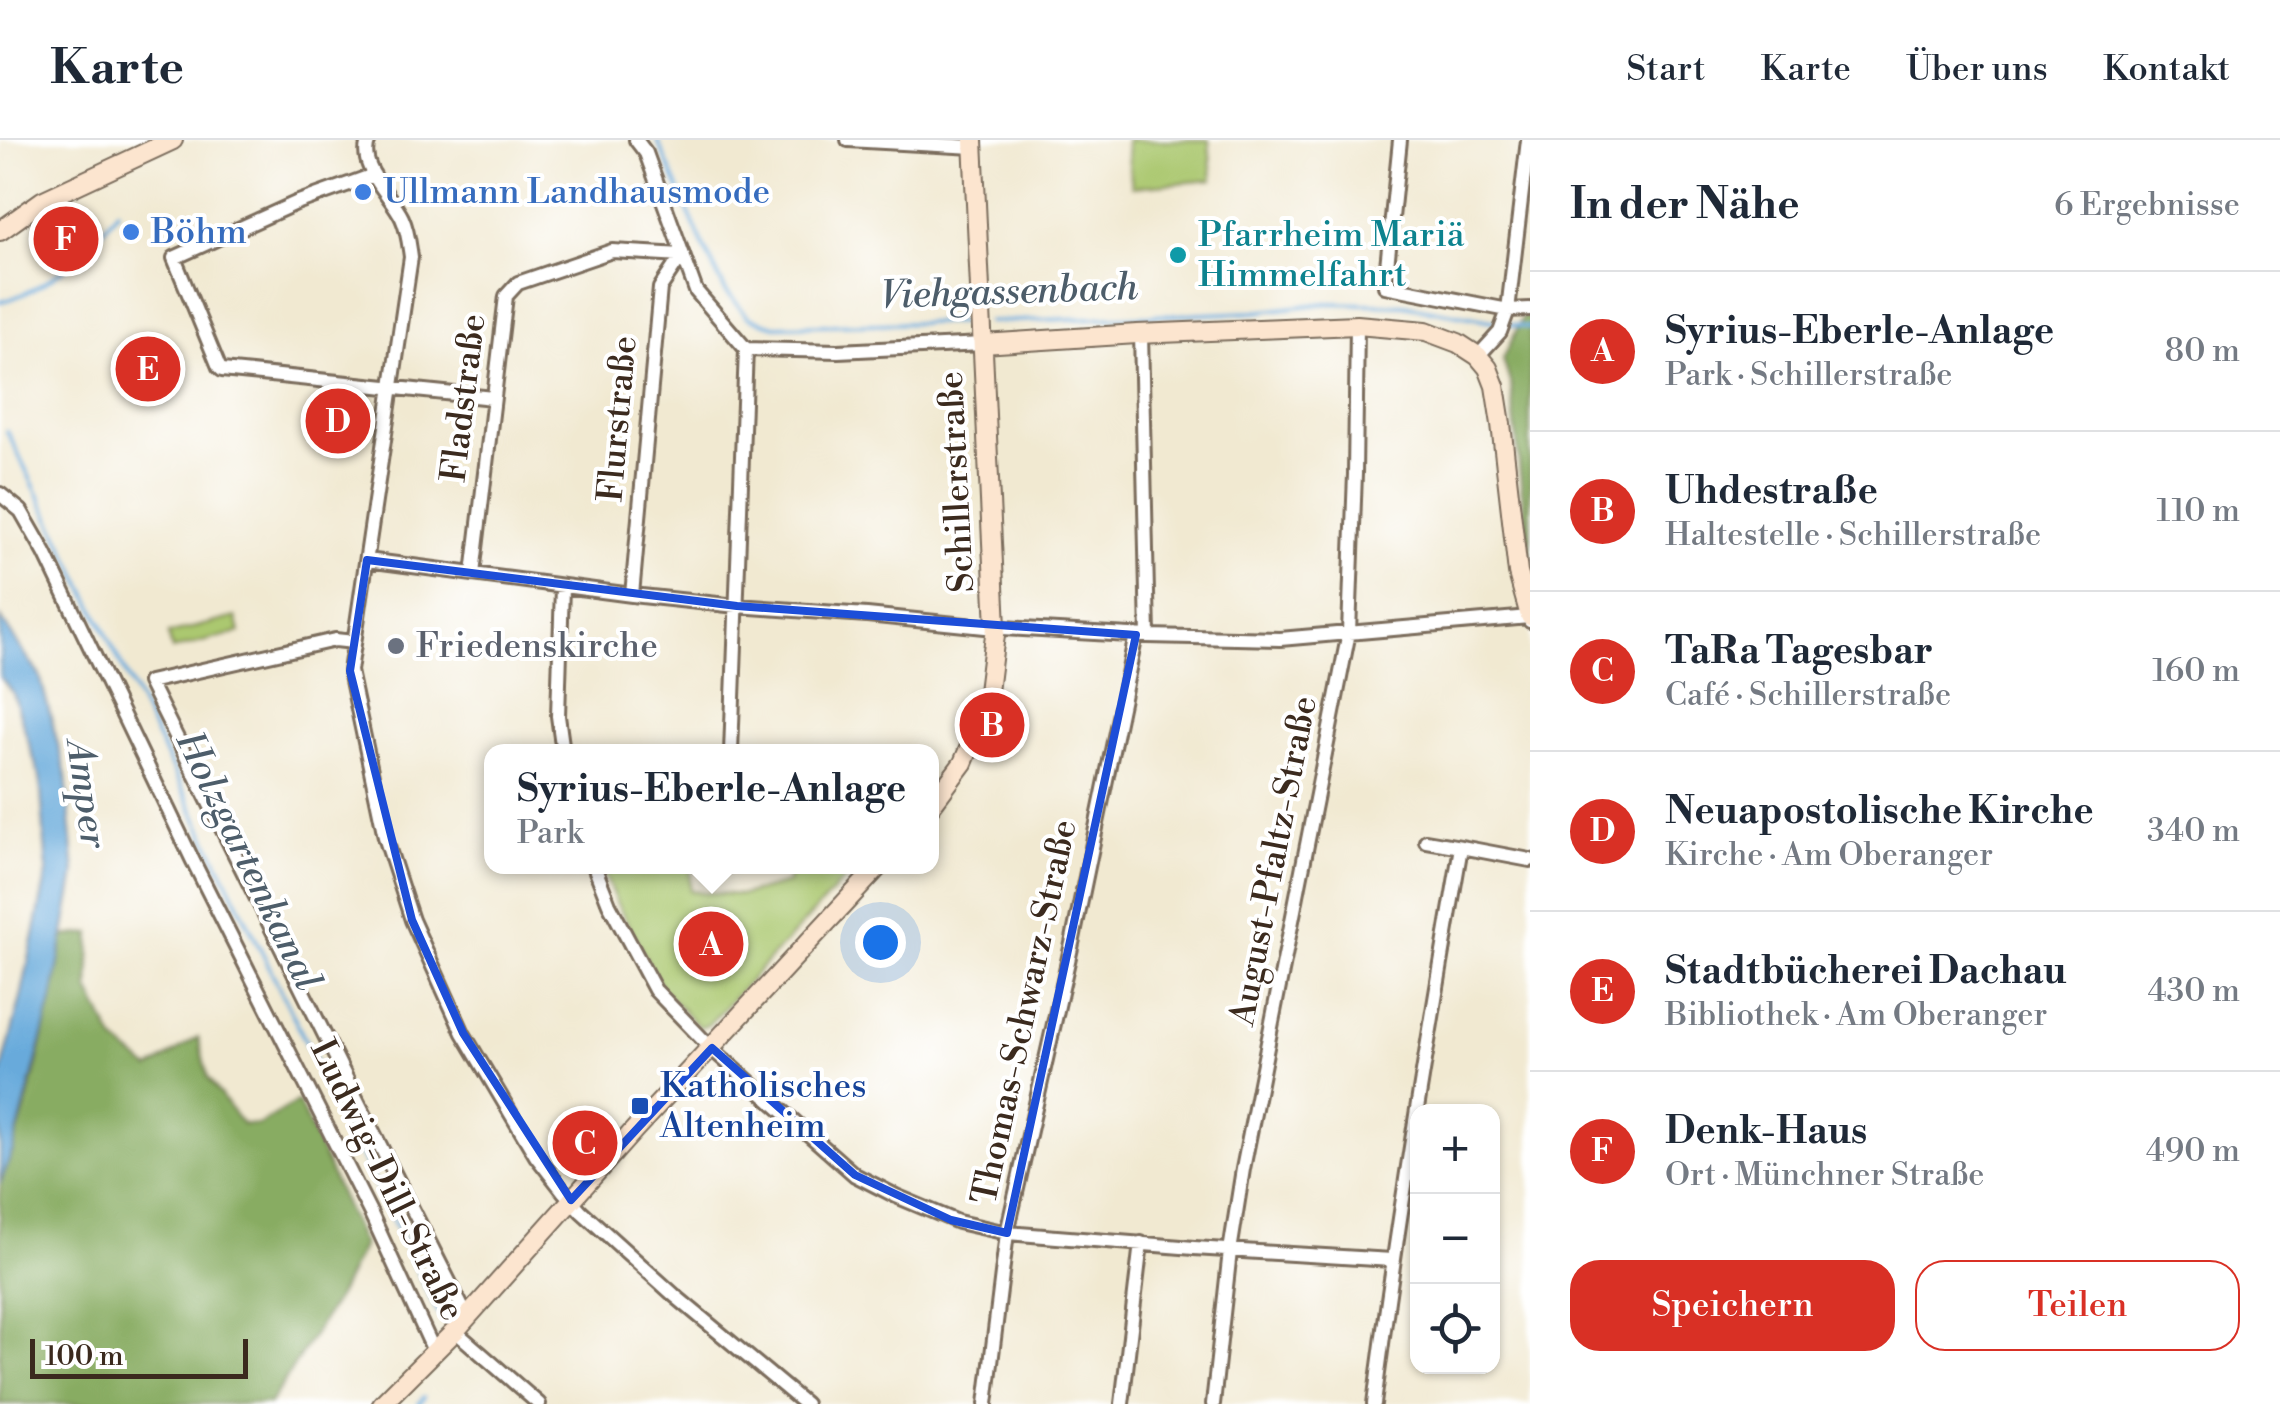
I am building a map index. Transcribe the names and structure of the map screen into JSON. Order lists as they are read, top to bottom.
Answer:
{
  "streets": {
    "street": [
      "Fladstraße",
      "Flurstraße",
      "Schillerstraße",
      "August-Pfaltz-Straße",
      "Thomas-Schwarz-Straße",
      "Ludwig-Dill-Straße"
    ]
  },
  "crossings": [
    ["Fladstraße", "Flurstraße"]
  ],
  "water": ["Viehgassenbach", "Amper", "Holzgartenkanal"],
  "places": {
    "other": [
      "Ullmann Landhausmode",
      "Böhm",
      "Pfarrheim Mariä Himmelfahrt",
      "Friedenskirche"
    ],
    "transit": ["Katholisches Altenheim"]
  },
  "scale_bar": "100 m",
  "page": {
    "header": "Karte",
    "nav": [
      "Start",
      "Karte",
      "Über uns",
      "Kontakt"
    ],
    "heading": ["In der Nähe", "6 Ergebnisse"],
    "pins": [
      "F",
      "E",
      "D",
      "B",
      "A",
      "C"
    ],
    "list": [
      {
        "mark": "A",
        "name": "Syrius-Eberle-Anlage",
        "note": "Park · Schillerstraße",
        "value": "80 m"
      },
      {
        "mark": "B",
        "name": "Uhdestraße",
        "note": "Haltestelle · Schillerstraße",
        "value": "110 m"
      },
      {
        "mark": "C",
        "name": "TaRa Tagesbar",
        "note": "Café · Schillerstraße",
        "value": "160 m"
      },
      {
        "mark": "D",
        "name": "Neuapostolische Kirche",
        "note": "Kirche · Am Oberanger",
        "value": "340 m"
      },
      {
        "mark": "E",
        "name": "Stadtbücherei Dachau",
        "note": "Bibliothek · Am Oberanger",
        "value": "430 m"
      },
      {
        "mark": "F",
        "name": "Denk-Haus",
        "note": "Ort · Münchner Straße",
        "value": "490 m"
      }
    ],
    "popup": ["Syrius-Eberle-Anlage", "Park"],
    "map_buttons": ["+", "−"],
    "buttons": ["Speichern", "Teilen"],
    "scale": "100 m"
  }
}
